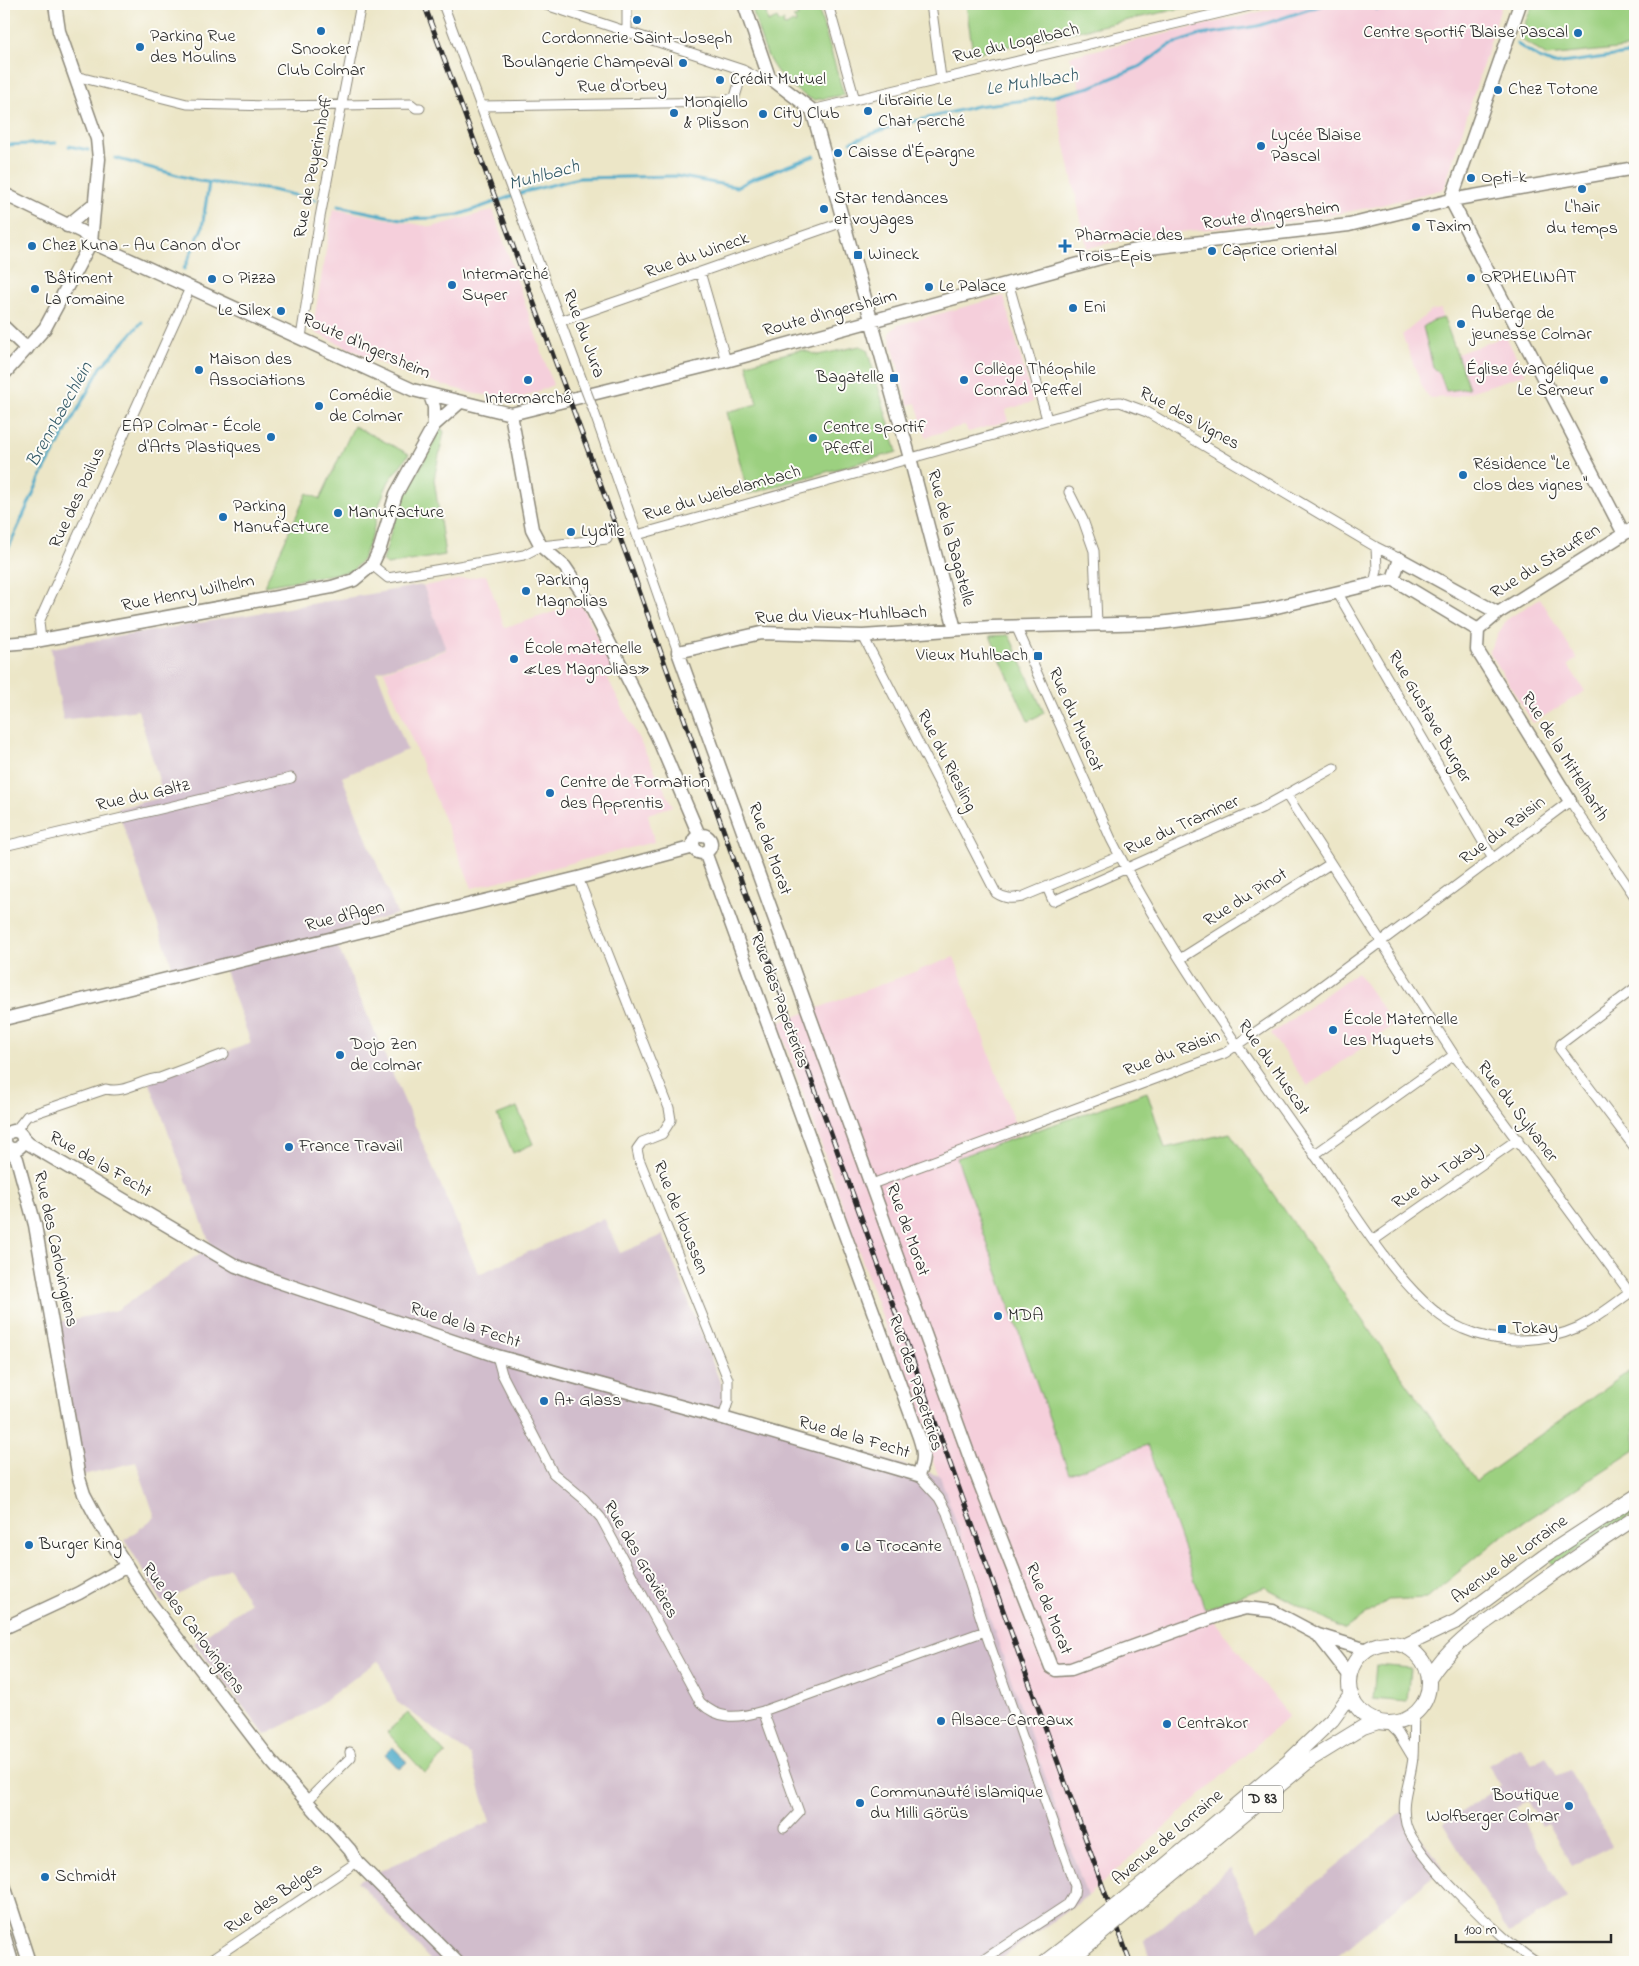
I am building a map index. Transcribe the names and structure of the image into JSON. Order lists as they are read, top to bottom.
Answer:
{
  "streets": {
    "main road": ["Avenue de Lorraine", "D 83"],
    "street": [
      "Rue du Logelbach",
      "Rue d'Orbey",
      "Rue de Peyerimhoff",
      "Route d'Ingersheim",
      "Rue du Wineck",
      "Rue du Jura",
      "Rue des Vignes",
      "Rue du Weibelambach",
      "Rue des Poilus",
      "Rue de la Bagatelle",
      "Rue du Stauffen",
      "Rue Henry Wilhelm",
      "Rue du Vieux-Muhlbach",
      "Rue Gustave Burger",
      "Rue du Muscat",
      "Rue de la Mittelharth",
      "Rue du Riesling",
      "Rue du Galtz",
      "Rue du Traminer",
      "Rue du Raisin",
      "Rue de Morat",
      "Rue du Pinot",
      "Rue d'Agen",
      "Rue des Papeteries",
      "Rue du Sylvaner",
      "Rue de la Fecht",
      "Rue du Tokay",
      "Rue de Houssen",
      "Rue des Carlovingiens",
      "Rue des Gravières",
      "Rue des Belges"
    ]
  },
  "crossings": [
    ["Rue du Logelbach", "Rue de la Bagatelle"],
    ["Rue d'Orbey", "Rue du Jura"],
    ["Rue de Peyerimhoff", "Route d'Ingersheim"],
    ["Route d'Ingersheim", "Rue des Poilus"],
    ["Route d'Ingersheim", "Rue de la Bagatelle"],
    ["Route d'Ingersheim", "Rue Henry Wilhelm"],
    ["Route d'Ingersheim", "Rue des Papeteries"],
    ["Rue du Wineck", "Rue du Jura"],
    ["Rue du Wineck", "Rue de la Bagatelle"],
    ["Rue du Jura", "Rue du Weibelambach"],
    ["Rue du Jura", "Rue de Morat"],
    ["Rue des Vignes", "Rue du Weibelambach"],
    ["Rue des Vignes", "Rue du Stauffen"],
    ["Rue du Weibelambach", "Rue de la Bagatelle"],
    ["Rue du Weibelambach", "Rue de Morat"],
    ["Rue des Poilus", "Rue Henry Wilhelm"],
    ["Rue de la Bagatelle", "Rue du Vieux-Muhlbach"],
    ["Rue du Stauffen", "Rue de la Mittelharth"],
    ["Rue du Vieux-Muhlbach", "Rue Gustave Burger"],
    ["Rue du Vieux-Muhlbach", "Rue du Muscat"],
    ["Rue du Vieux-Muhlbach", "Rue du Riesling"],
    ["Rue du Vieux-Muhlbach", "Rue de Morat"],
    ["Rue Gustave Burger", "Rue du Raisin"],
    ["Rue du Muscat", "Rue du Traminer"],
    ["Rue du Muscat", "Rue du Raisin"],
    ["Rue du Muscat", "Rue du Pinot"],
    ["Rue du Muscat", "Rue du Sylvaner"],
    ["Rue du Muscat", "Rue du Tokay"],
    ["Rue de la Mittelharth", "Rue du Raisin"],
    ["Rue du Riesling", "Rue du Traminer"],
    ["Rue du Traminer", "Rue du Sylvaner"],
    ["Rue du Raisin", "Rue de Morat"],
    ["Rue du Raisin", "Rue du Sylvaner"],
    ["Rue de Morat", "Avenue de Lorraine"],
    ["Rue du Pinot", "Rue du Sylvaner"],
    ["Rue d'Agen", "Rue des Papeteries"],
    ["Rue d'Agen", "Rue de Houssen"],
    ["Rue des Papeteries", "Rue de la Fecht"],
    ["Rue des Papeteries", "Rue des Gravières"],
    ["Rue du Sylvaner", "Rue du Tokay"],
    ["Rue de la Fecht", "Rue de Houssen"],
    ["Rue de la Fecht", "Rue des Carlovingiens"],
    ["Rue de la Fecht", "Rue des Gravières"],
    ["Rue des Carlovingiens", "Rue des Belges"]
  ],
  "water": ["Le Muhlbach", "Muhlbach", "Brennbaechlein"],
  "places": {
    "other": [
      "Cordonnerie Saint-Joseph",
      "Snooker Club Colmar",
      "Centre sportif Blaise Pascal",
      "Parking Rue des Moulins",
      "Boulangerie Champeval",
      "Crédit Mutuel",
      "Chez Totone",
      "Librairie Le Chat perché",
      "Mongiello & Plisson",
      "City Club",
      "Lycée Blaise Pascal",
      "Caisse d'Épargne",
      "Opti-k",
      "L'hair du temps",
      "Star tendances et voyages",
      "Taxim",
      "Chez Kuna - Au Canon d'Or",
      "Caprice Oriental",
      "ORPHELINAT",
      "O Pizza",
      "Intermarché Super",
      "Le Palace",
      "Bâtiment La romaine",
      "Eni",
      "Le Silex",
      "Auberge de jeunesse Colmar",
      "Maison des Associations",
      "Intermarché",
      "Collège Théophile Conrad Pfeffel",
      "Église évangélique Le Semeur",
      "Comédie de Colmar",
      "EAP Colmar – École d'Arts Plastiques",
      "Centre sportif Pfeffel",
      "Résidence \"Le clos des vignes\"",
      "Manufacture",
      "Parking Manufacture",
      "Lyd'île",
      "Parking Magnolias",
      "École maternelle «Les Magnolias»",
      "Centre de Formation des Apprentis",
      "École Maternelle Les Muguets",
      "Dojo Zen de colmar",
      "France Travail",
      "MDA",
      "A+ Glass",
      "Burger King",
      "La Trocante",
      "Alsace-Carreaux",
      "Centrakor",
      "Communauté islamique du Milli Görüs",
      "Boutique Wolfberger Colmar",
      "Schmidt"
    ],
    "health": ["Pharmacie des Trois-Epis"],
    "transit": [
      "Wineck",
      "Bagatelle",
      "Vieux Muhlbach",
      "Tokay"
    ]
  },
  "scale_bar": "100 m"
}
